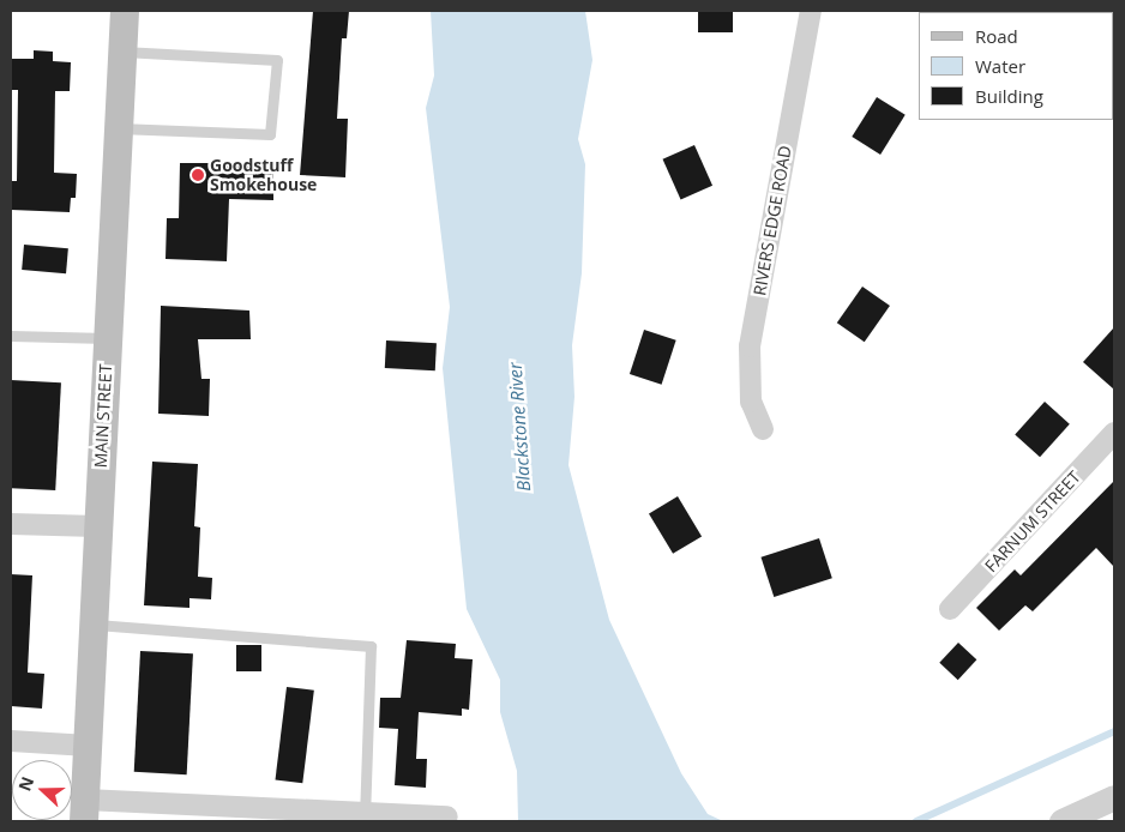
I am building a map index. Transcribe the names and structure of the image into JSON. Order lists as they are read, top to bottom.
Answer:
{
  "streets": {
    "main road": ["MAIN STREET"],
    "street": ["RIVERS EDGE ROAD", "FARNUM STREET"]
  },
  "water": ["Blackstone River"],
  "places": ["Goodstuff Smokehouse"],
  "legend": ["Road", "Water", "Building"],
  "north": "left"
}
